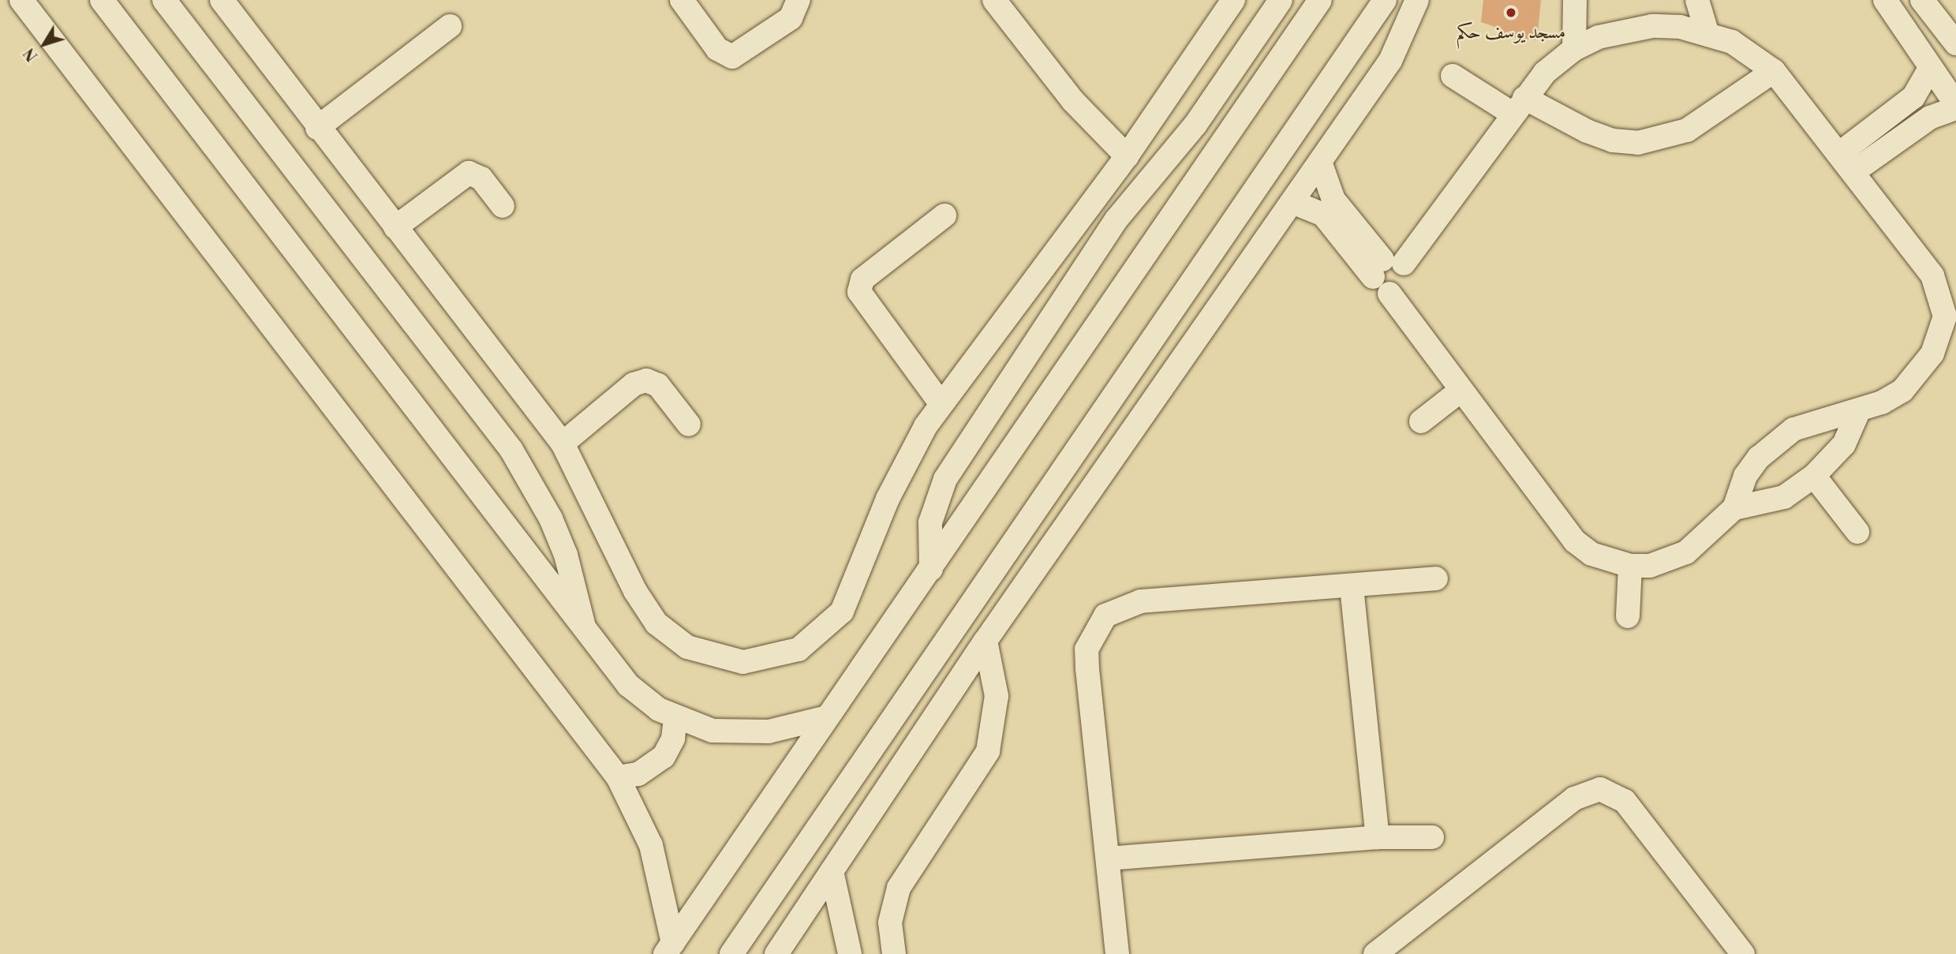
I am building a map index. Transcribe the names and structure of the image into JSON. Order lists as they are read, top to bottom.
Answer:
{
  "places": ["مسجد يوسف حكم"],
  "north": "bottom left"
}
